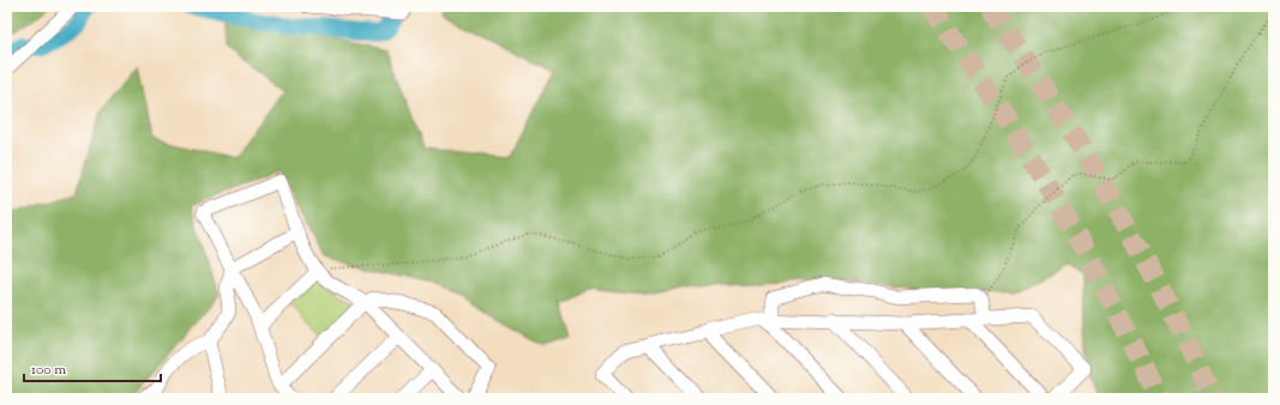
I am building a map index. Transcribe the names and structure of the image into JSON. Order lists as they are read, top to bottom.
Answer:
{
  "scale_bar": "100 m"
}
